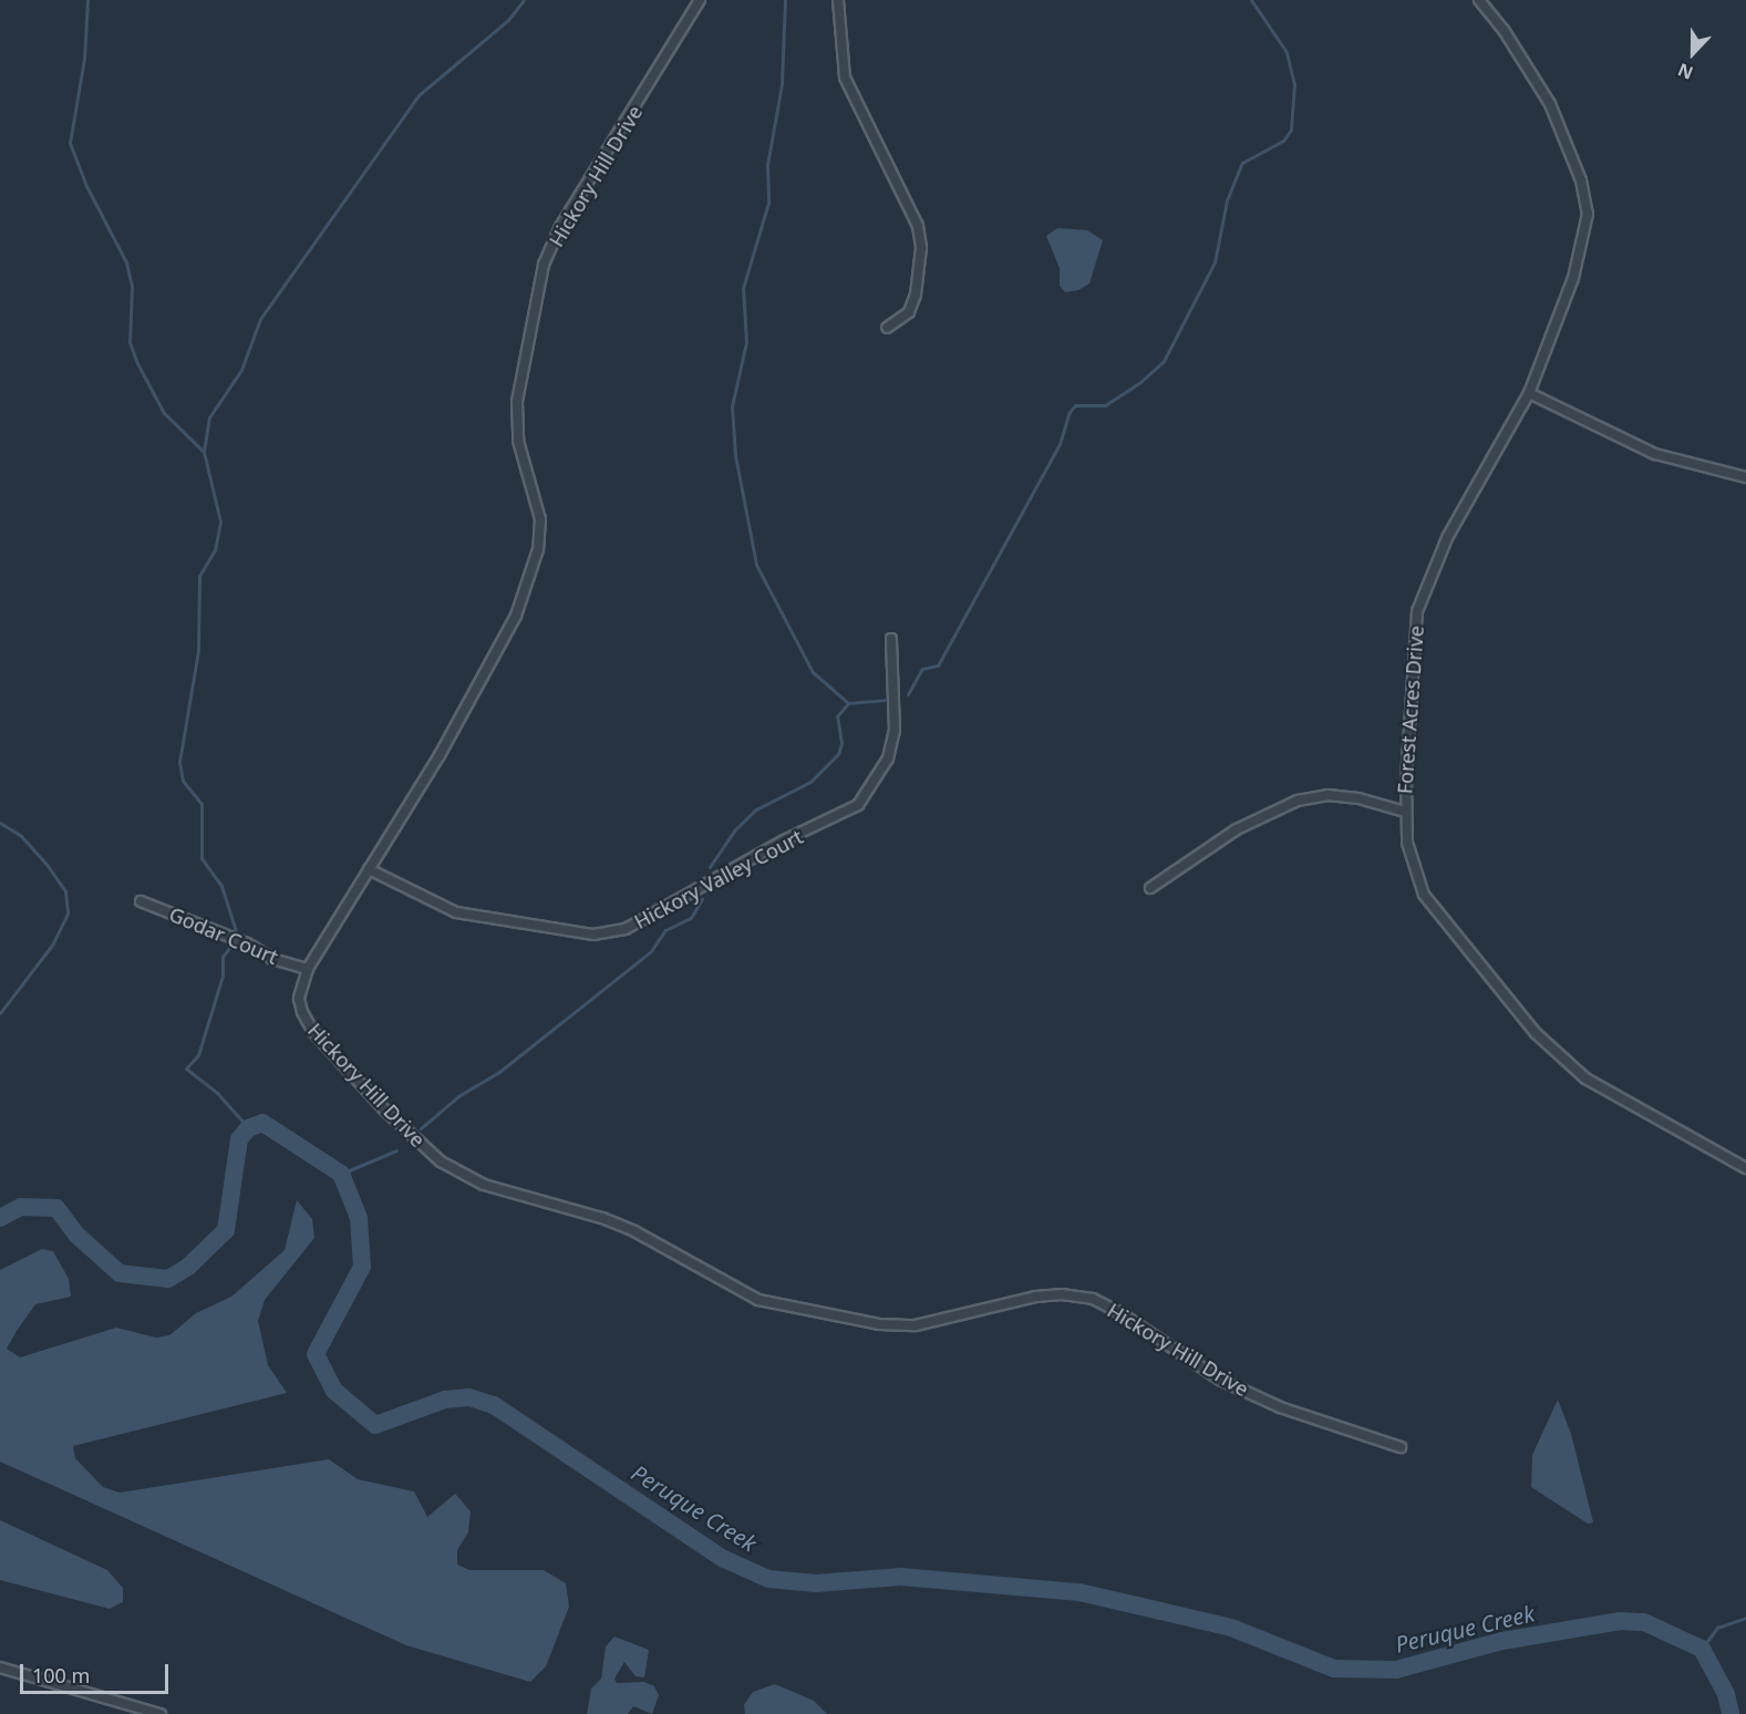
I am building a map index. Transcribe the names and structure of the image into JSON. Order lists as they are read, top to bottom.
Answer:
{
  "streets": {
    "street": [
      "Hickory Hill Drive",
      "Forest Acres Drive",
      "Hickory Valley Court",
      "Godar Court"
    ]
  },
  "crossings": [
    ["Hickory Hill Drive", "Hickory Valley Court"],
    ["Hickory Hill Drive", "Godar Court"]
  ],
  "water": ["Peruque Creek"],
  "scale_bar": "100 m",
  "north": "bottom"
}
